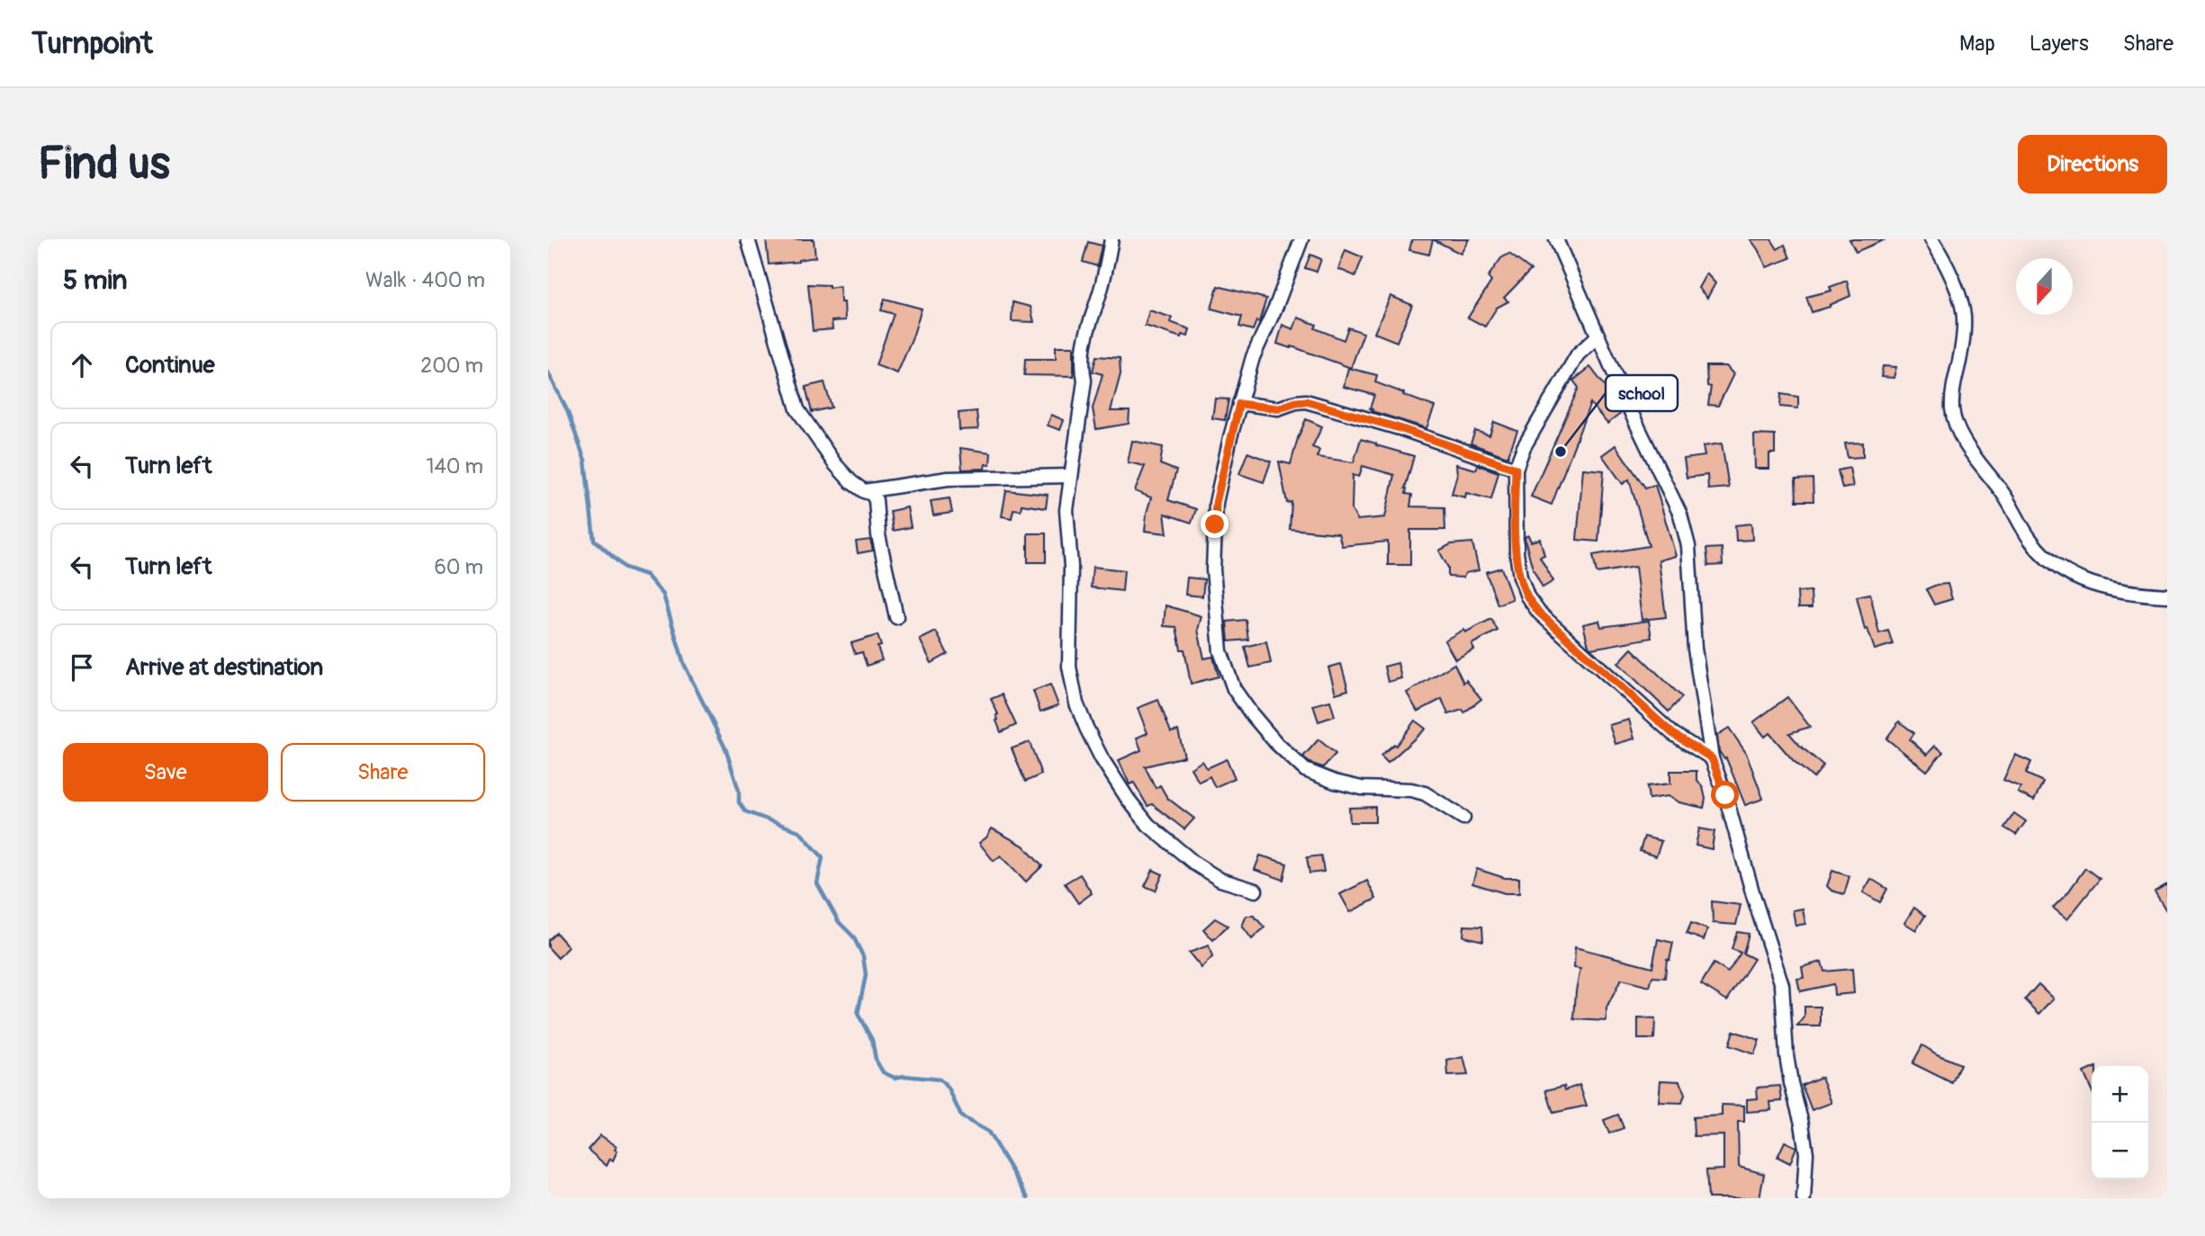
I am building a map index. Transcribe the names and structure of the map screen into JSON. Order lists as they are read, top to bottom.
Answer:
{
  "places": ["school"],
  "north": "bottom",
  "page": {
    "header": "Turnpoint",
    "nav": ["Map", "Layers", "Share"],
    "buttons": [
      "Directions",
      ["Save", "Share"]
    ],
    "title": "Find us",
    "heading": ["5 min", "Walk · 400 m"],
    "list": [
      ["Continue", "200 m"],
      ["Turn left", "140 m"],
      ["Turn left", "60 m"],
      "Arrive at destination"
    ],
    "map_buttons": ["+", "−"]
  }
}
